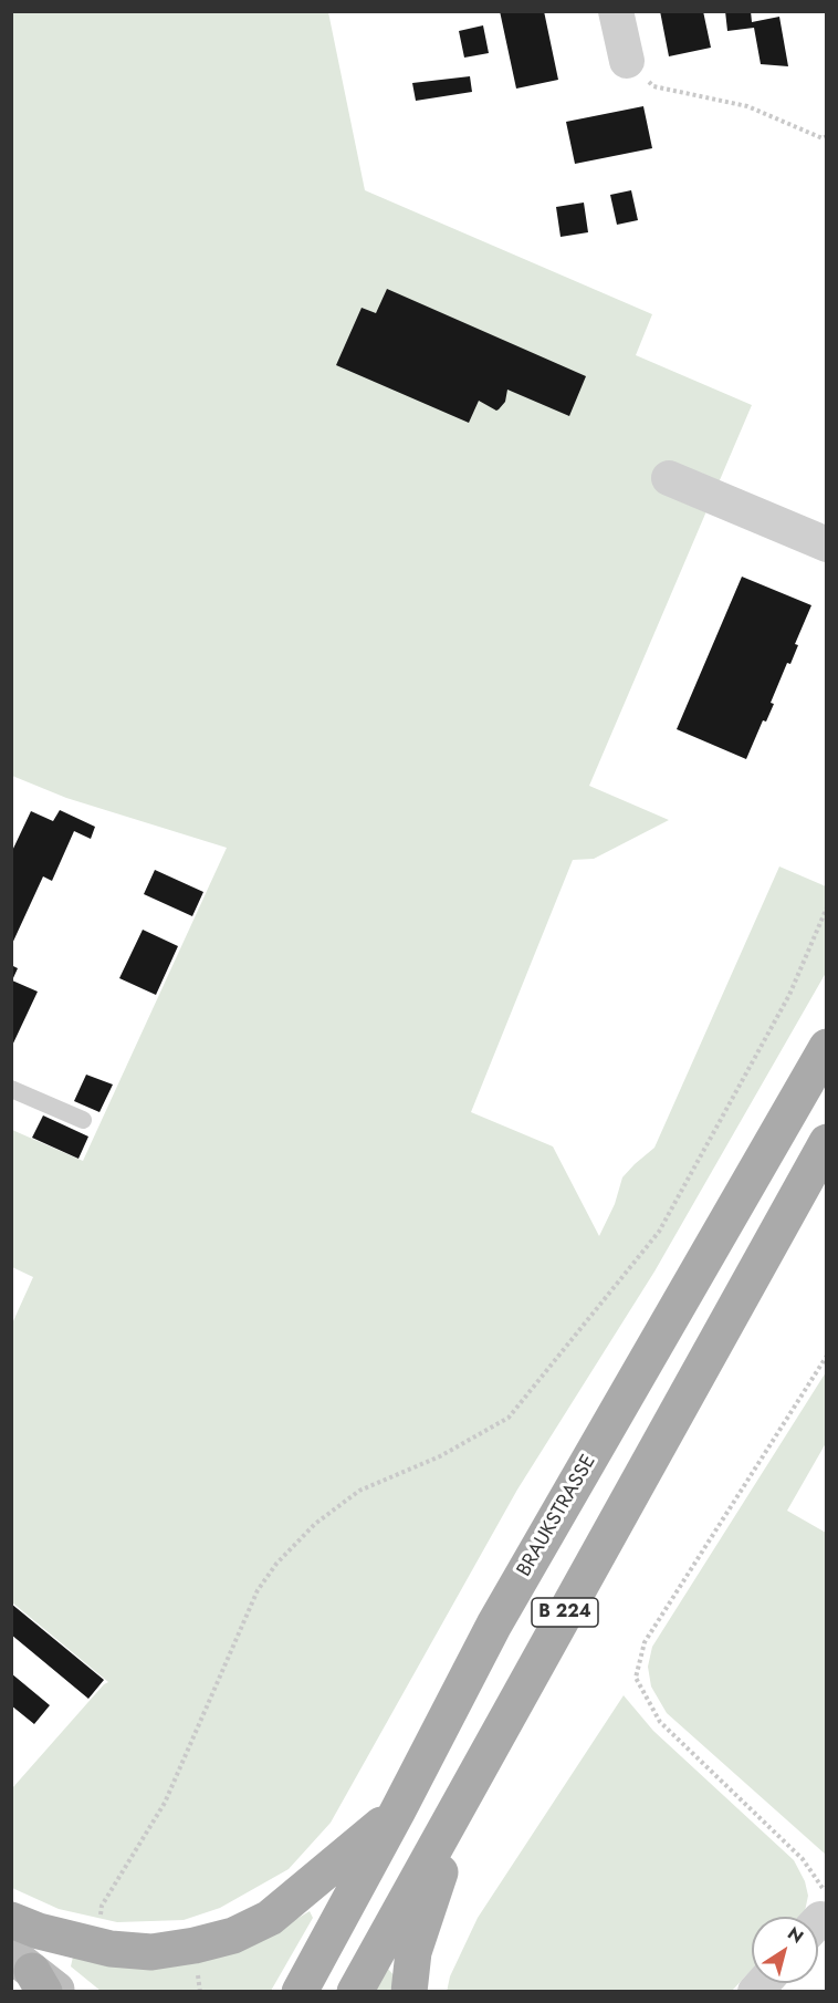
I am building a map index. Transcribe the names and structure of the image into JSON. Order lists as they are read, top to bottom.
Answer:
{
  "streets": {
    "main road": ["BRAUKSTRASSE", "B 224"]
  },
  "north": "top right"
}
